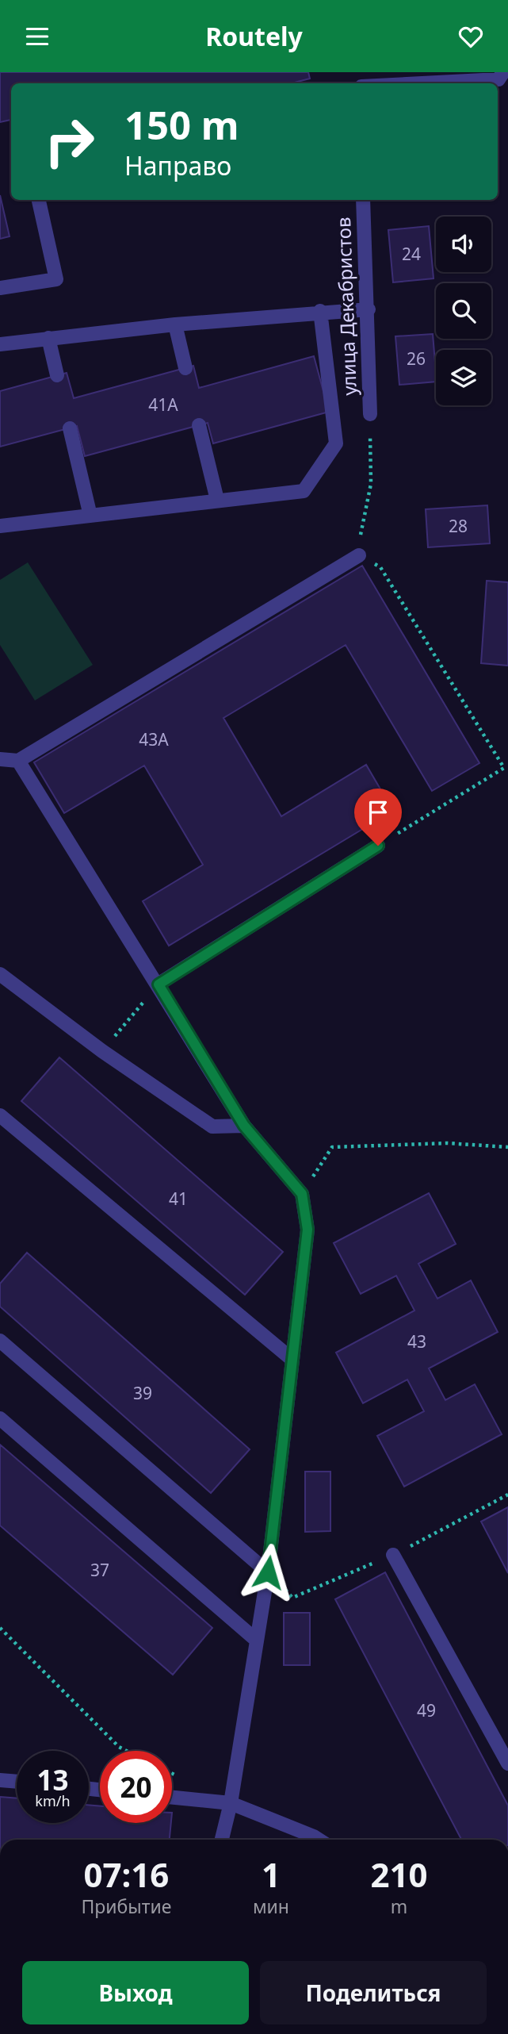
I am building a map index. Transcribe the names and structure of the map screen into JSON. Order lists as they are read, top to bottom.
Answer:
{
  "streets": {
    "lane": ["улица Декабристов"]
  },
  "house_numbers": [
    "24",
    "26",
    "41А",
    "28",
    "43А",
    "41",
    "43",
    "39",
    "37",
    "49"
  ],
  "page": {
    "header": "Routely",
    "turn": ["150 m", "Направо"],
    "speed": "13 km/h",
    "limit": "20",
    "eta": [
      "07:16",
      "Прибытие",
      "1",
      "мин",
      "210",
      "m"
    ],
    "buttons": ["Выход", "Поделиться"]
  }
}
